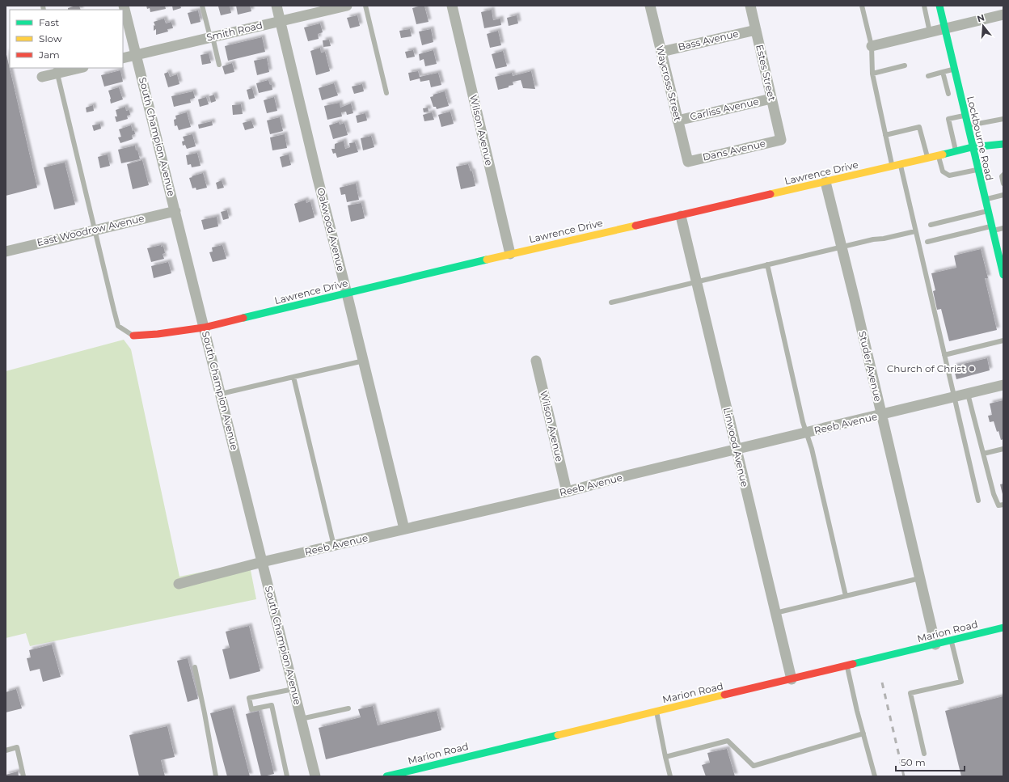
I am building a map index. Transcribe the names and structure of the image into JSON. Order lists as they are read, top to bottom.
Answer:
{
  "streets": {
    "street": [
      "Smith Road",
      "Bass Avenue",
      "Estes Street",
      "Waycross Street",
      "Carliss Avenue",
      "Wilson Avenue",
      "South Champion Avenue",
      "Lockbourne Road",
      "Dans Avenue",
      "Lawrence Drive",
      "Oakwood Avenue",
      "East Woodrow Avenue",
      "Studer Avenue",
      "Reeb Avenue",
      "Linwood Avenue",
      "Marion Road"
    ]
  },
  "crossings": [
    ["Smith Road", "South Champion Avenue"],
    ["Smith Road", "Oakwood Avenue"],
    ["Bass Avenue", "Estes Street"],
    ["Bass Avenue", "Waycross Street"],
    ["Estes Street", "Carliss Avenue"],
    ["Estes Street", "Dans Avenue"],
    ["Waycross Street", "Carliss Avenue"],
    ["Waycross Street", "Dans Avenue"],
    ["Wilson Avenue", "Lawrence Drive"],
    ["Wilson Avenue", "Reeb Avenue"],
    ["South Champion Avenue", "Lawrence Drive"],
    ["South Champion Avenue", "East Woodrow Avenue"],
    ["South Champion Avenue", "Reeb Avenue"],
    ["Lockbourne Road", "Lawrence Drive"],
    ["Lawrence Drive", "Oakwood Avenue"],
    ["Lawrence Drive", "Studer Avenue"],
    ["Lawrence Drive", "Linwood Avenue"],
    ["Oakwood Avenue", "Reeb Avenue"],
    ["Studer Avenue", "Reeb Avenue"],
    ["Studer Avenue", "Marion Road"],
    ["Reeb Avenue", "Linwood Avenue"],
    ["Linwood Avenue", "Marion Road"]
  ],
  "places": ["Church of Christ"],
  "legend": ["Fast", "Slow", "Jam"],
  "scale_bar": "50 m",
  "north": "top"
}
